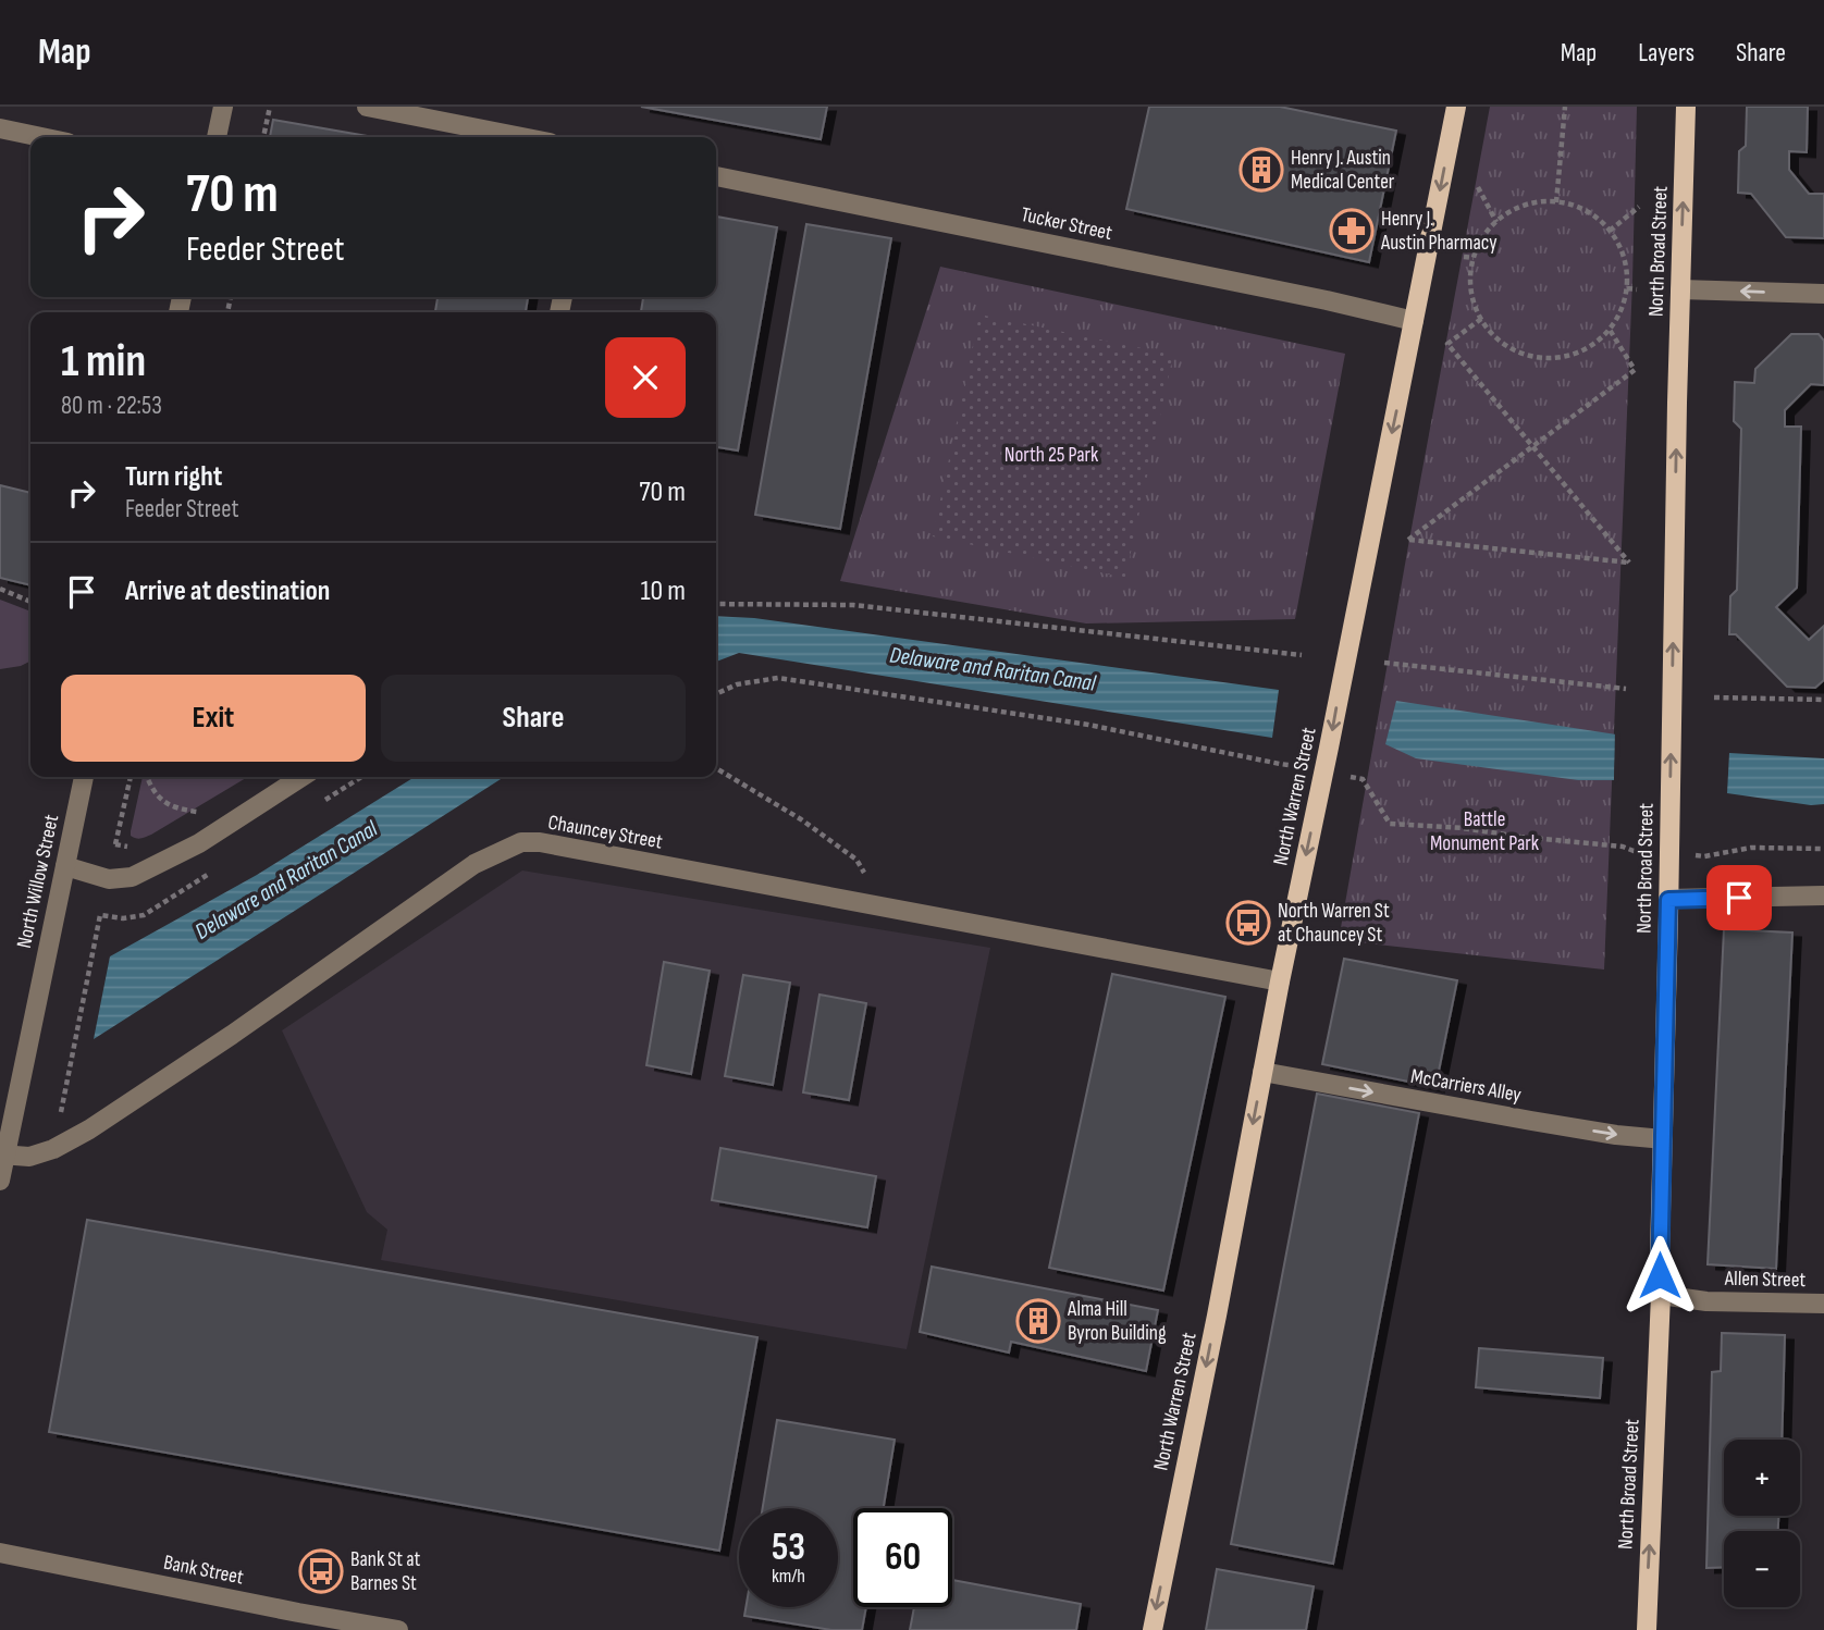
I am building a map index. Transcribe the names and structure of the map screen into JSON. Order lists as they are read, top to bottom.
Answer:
{
  "streets": {
    "main road": ["North Broad Street", "North Warren Street"],
    "street": [
      "Tucker Street",
      "Chauncey Street",
      "North Willow Street",
      "McCarriers Alley",
      "Allen Street",
      "Bank Street"
    ]
  },
  "crossings": [
    ["Tucker Street", "North Warren Street"],
    ["North Broad Street", "McCarriers Alley"],
    ["North Broad Street", "Allen Street"],
    ["North Warren Street", "Chauncey Street"],
    ["North Warren Street", "McCarriers Alley"],
    ["Chauncey Street", "North Willow Street"]
  ],
  "one_way": ["North Broad Street", "North Warren Street", "McCarriers Alley"],
  "water": ["Delaware and Raritan Canal"],
  "parks": ["North 25 Park", "Battle Monument Park"],
  "places": {
    "building": ["Henry J. Austin Medical Center", "Alma Hill Byron Building"],
    "pharmacy": ["Henry J. Austin Pharmacy"],
    "bus stop": ["North Warren St at Chauncey St", "Bank St at Barnes St"]
  },
  "page": {
    "header": "Map",
    "nav": ["Map", "Layers", "Share"],
    "turn": ["70 m", "Feeder Street"],
    "heading": ["1 min", "80 m · 22:53"],
    "list": [
      {
        "name": "Turn right",
        "note": "Feeder Street",
        "value": "70 m"
      },
      {
        "name": "Arrive at destination",
        "value": "10 m"
      }
    ],
    "buttons": ["Exit", "Share"],
    "map_buttons": ["+", "−"],
    "speed": "53 km/h",
    "limit": "60"
  }
}
